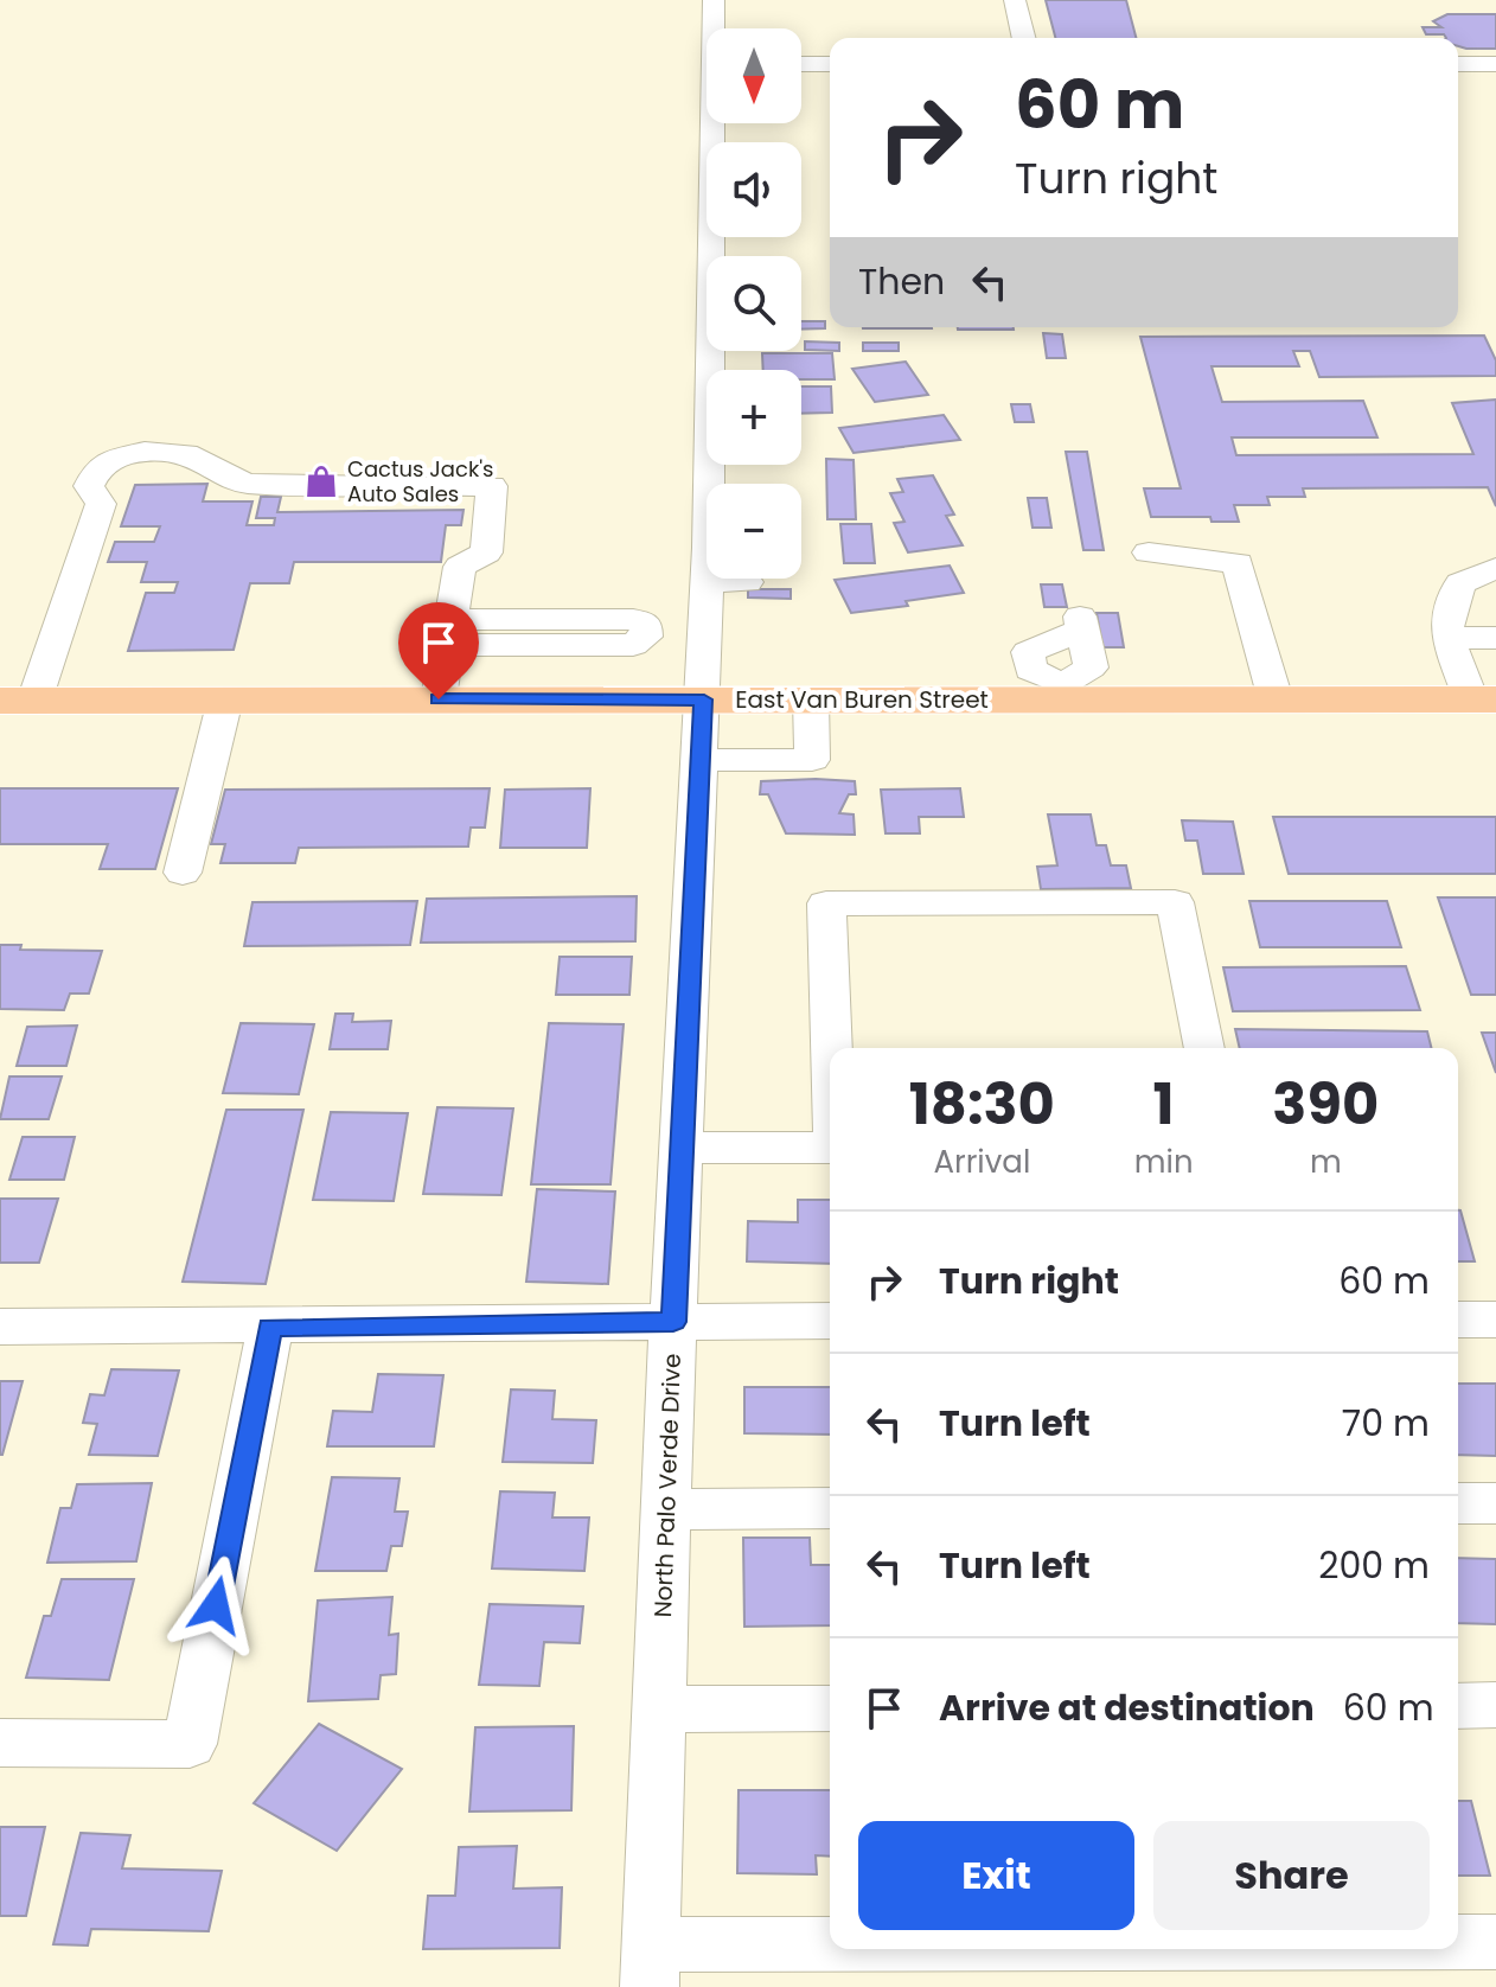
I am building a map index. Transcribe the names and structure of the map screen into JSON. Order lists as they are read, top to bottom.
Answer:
{
  "streets": {
    "main road": ["East Van Buren Street"],
    "street": ["North Palo Verde Drive"]
  },
  "crossings": [
    ["East Van Buren Street", "North Palo Verde Drive"]
  ],
  "places": {
    "shop": ["Cactus Jack's Auto Sales"]
  },
  "north": "bottom",
  "page": {
    "map_buttons": ["+", "−"],
    "turn": ["60 m", "Turn right"],
    "then": "Then",
    "eta": [
      "18:30",
      "Arrival",
      "1",
      "min",
      "390",
      "m"
    ],
    "list": [
      {
        "name": "Turn right",
        "value": "60 m"
      },
      {
        "name": "Turn left",
        "value": "70 m"
      },
      {
        "name": "Turn left",
        "value": "200 m"
      },
      {
        "name": "Arrive at destination",
        "value": "60 m"
      }
    ],
    "buttons": ["Exit", "Share"]
  }
}
